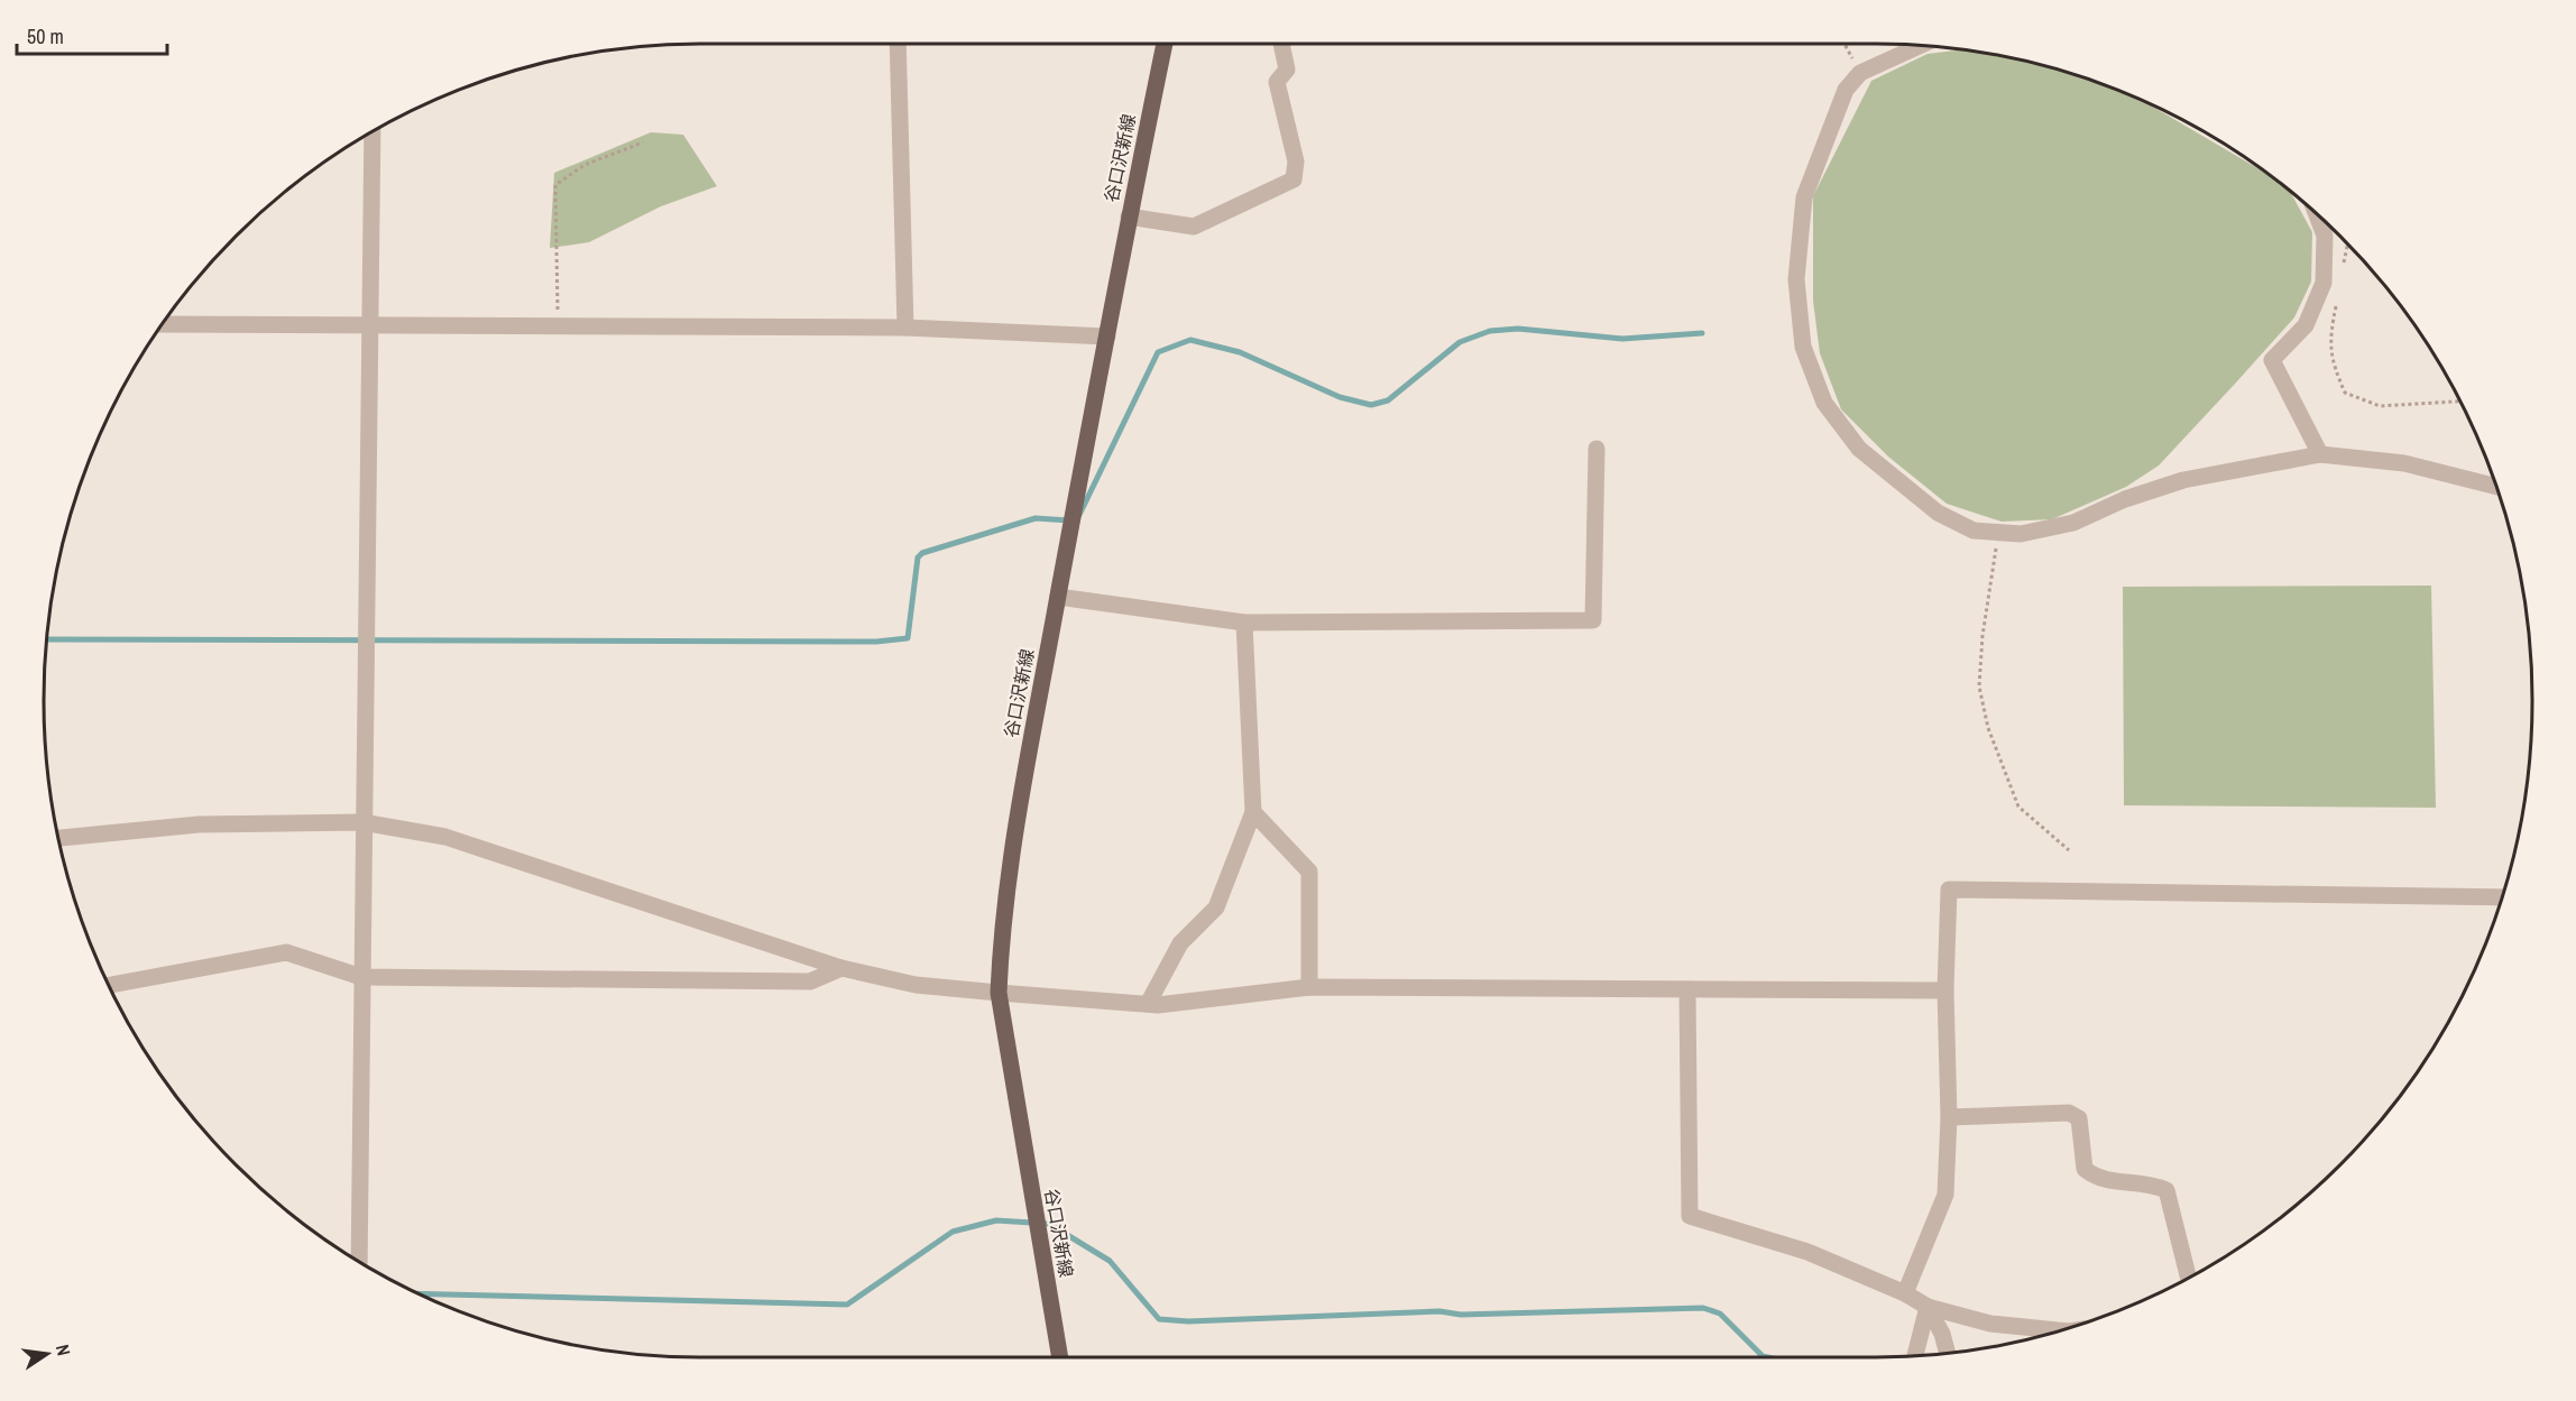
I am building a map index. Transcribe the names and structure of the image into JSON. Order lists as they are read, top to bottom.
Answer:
{
  "streets": {
    "main road": ["谷口沢新線"]
  },
  "scale_bar": "50 m",
  "north": "right"
}
